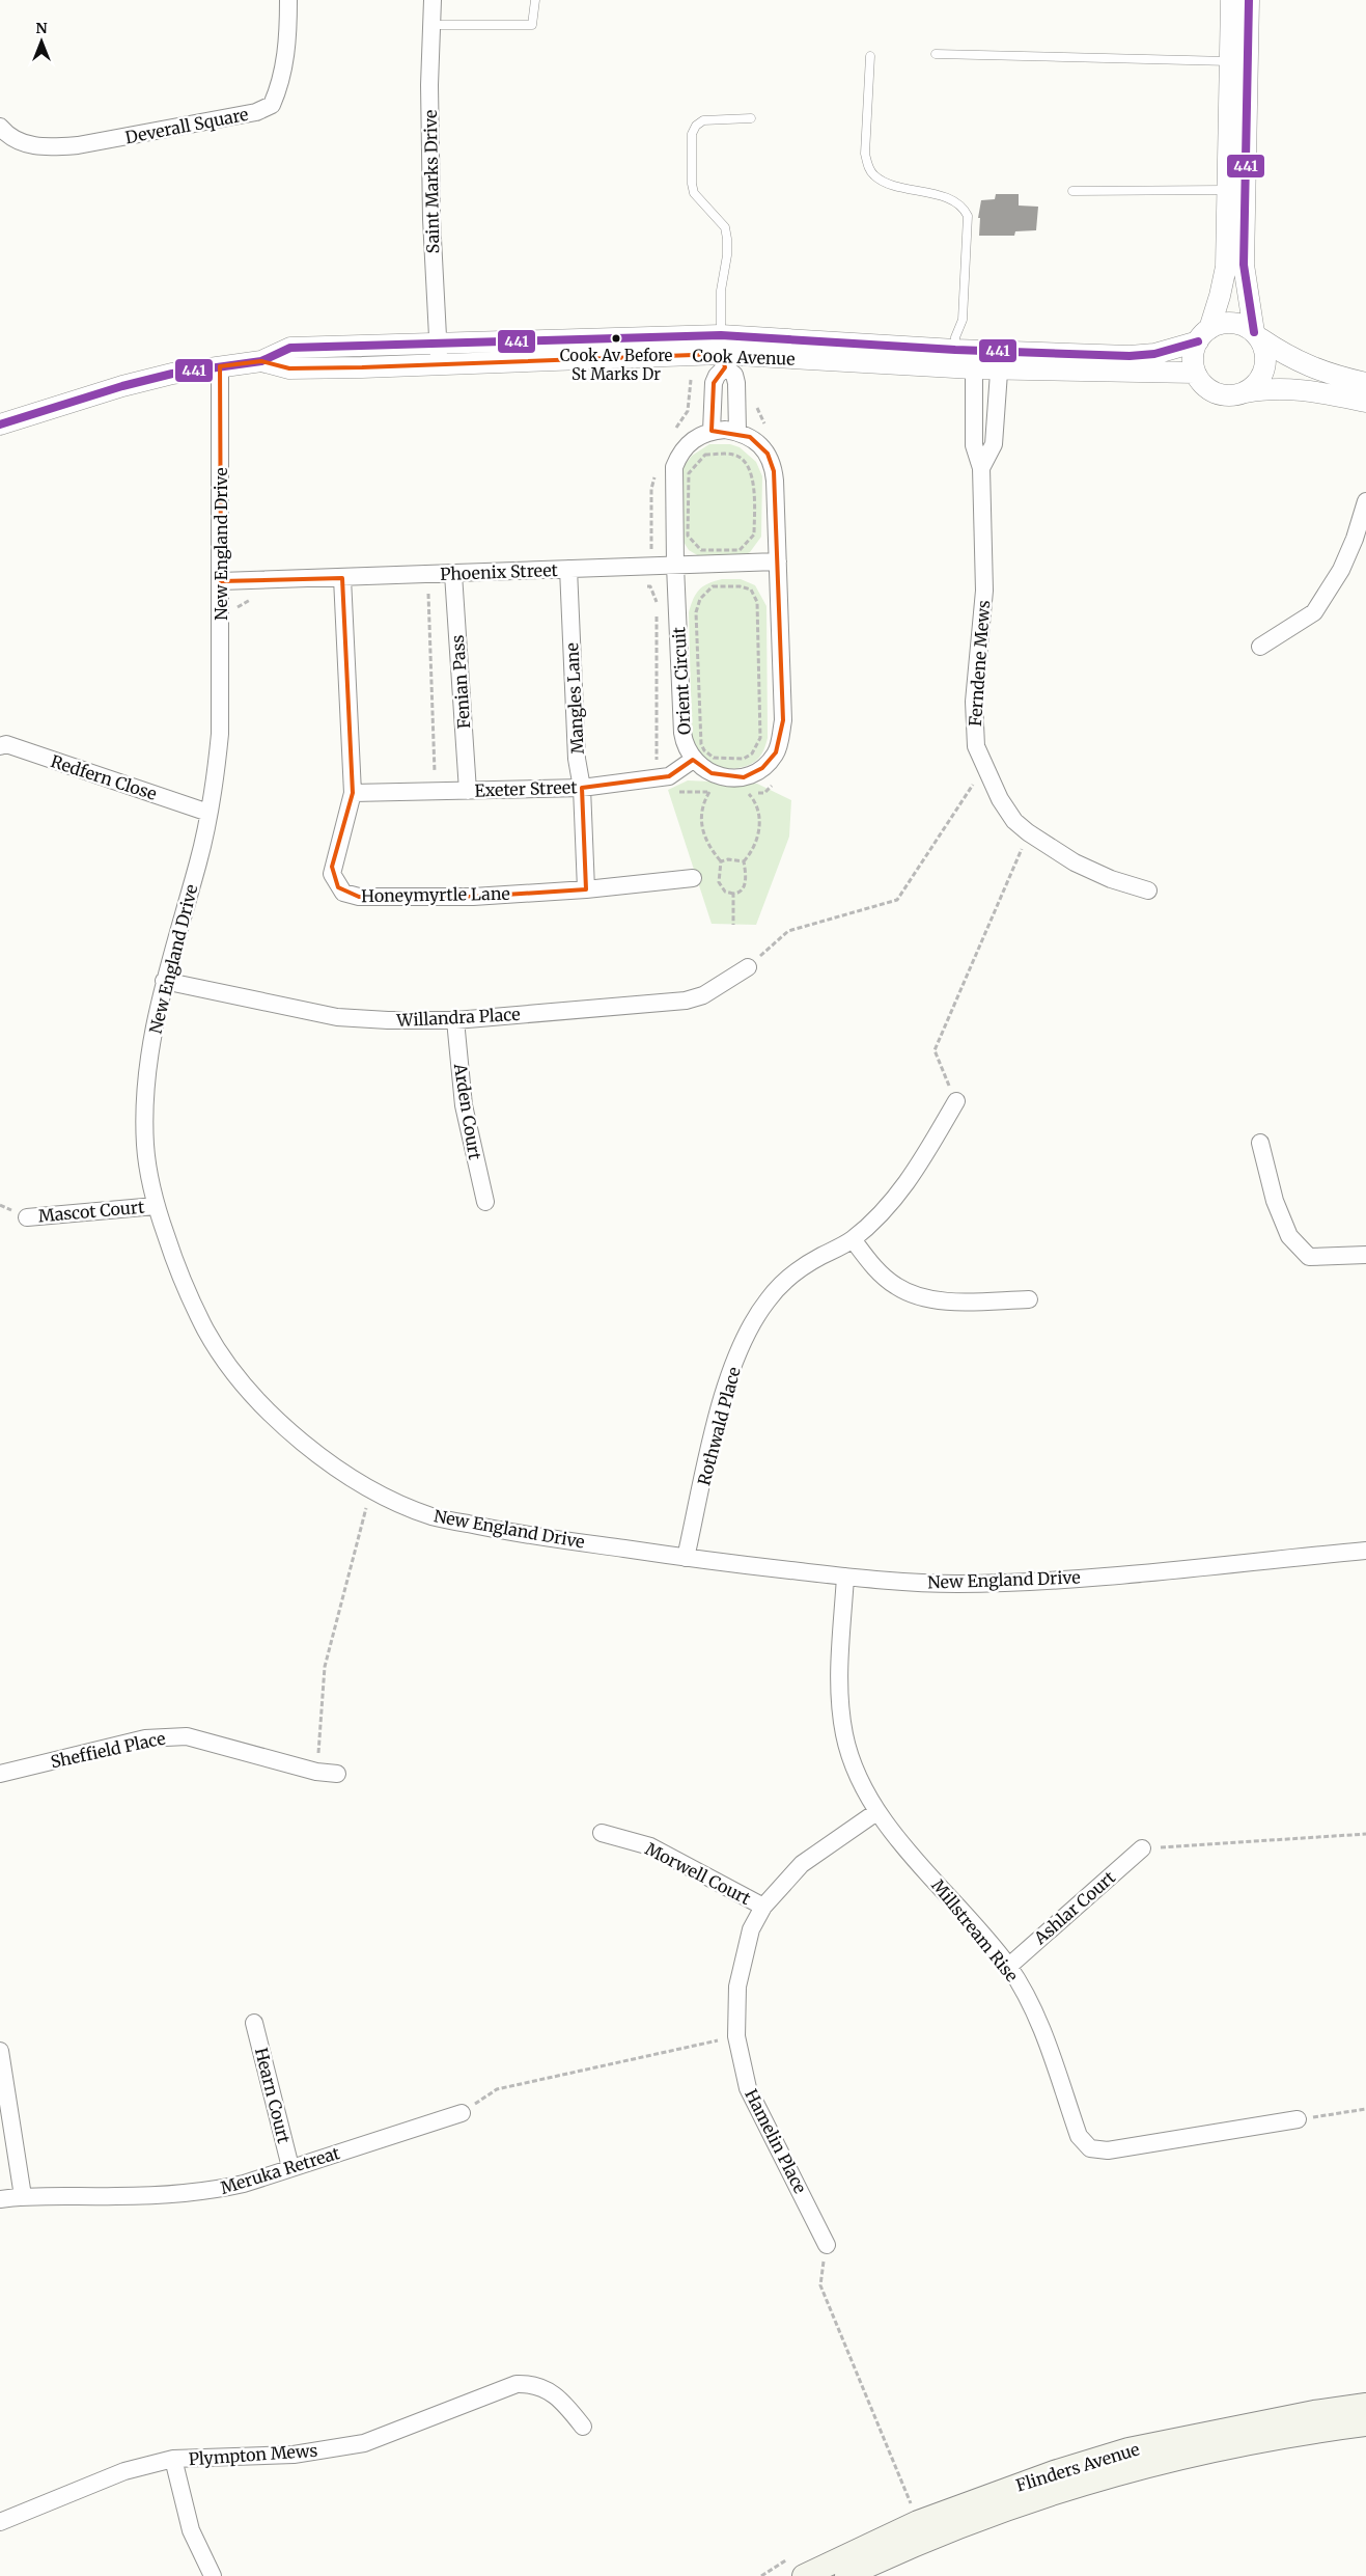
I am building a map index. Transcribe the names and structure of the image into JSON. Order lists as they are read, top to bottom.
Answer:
{
  "streets": {
    "main road": ["Flinders Avenue"],
    "street": [
      "Deverall Square",
      "Saint Marks Drive",
      "Cook Avenue",
      "New England Drive",
      "Phoenix Street",
      "Ferndene Mews",
      "Orient Circuit",
      "Fenian Pass",
      "Mangles Lane",
      "Redfern Close",
      "Exeter Street",
      "Honeymyrtle Lane",
      "Willandra Place",
      "Arden Court",
      "Mascot Court",
      "Rothwald Place",
      "Sheffield Place",
      "Morwell Court",
      "Ashlar Court",
      "Millstream Rise",
      "Hearn Court",
      "Hamelin Place",
      "Meruka Retreat",
      "Plympton Mews"
    ]
  },
  "crossings": [
    ["Saint Marks Drive", "Cook Avenue"],
    ["Cook Avenue", "New England Drive"],
    ["Cook Avenue", "Ferndene Mews"],
    ["New England Drive", "Phoenix Street"],
    ["New England Drive", "Redfern Close"],
    ["New England Drive", "Willandra Place"],
    ["New England Drive", "Mascot Court"],
    ["New England Drive", "Rothwald Place"],
    ["New England Drive", "Millstream Rise"],
    ["Phoenix Street", "Orient Circuit"],
    ["Phoenix Street", "Fenian Pass"],
    ["Phoenix Street", "Mangles Lane"],
    ["Phoenix Street", "Honeymyrtle Lane"],
    ["Orient Circuit", "Exeter Street"],
    ["Fenian Pass", "Exeter Street"],
    ["Mangles Lane", "Exeter Street"],
    ["Mangles Lane", "Honeymyrtle Lane"],
    ["Exeter Street", "Honeymyrtle Lane"],
    ["Willandra Place", "Arden Court"],
    ["Morwell Court", "Hamelin Place"],
    ["Ashlar Court", "Millstream Rise"],
    ["Millstream Rise", "Hamelin Place"],
    ["Hearn Court", "Meruka Retreat"]
  ],
  "places": ["Cook Av Before St Marks Dr"],
  "lines": ["transit line 441"],
  "north": "top"
}
